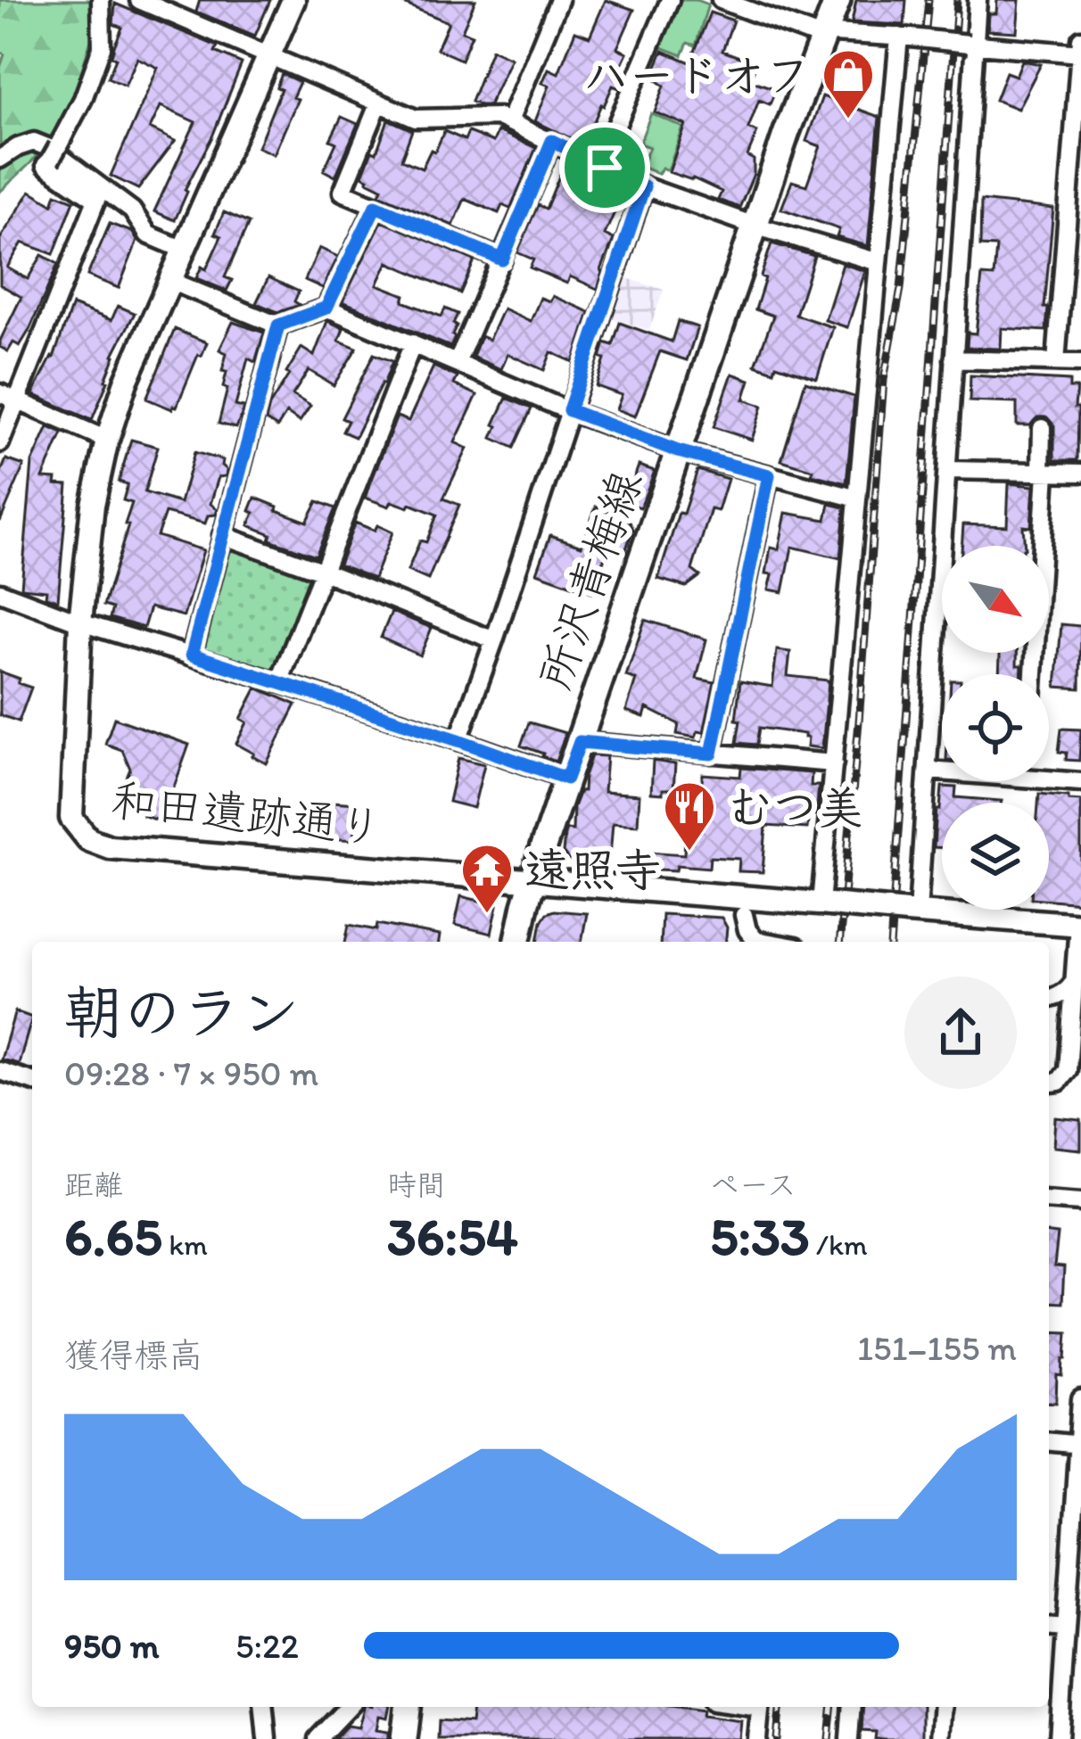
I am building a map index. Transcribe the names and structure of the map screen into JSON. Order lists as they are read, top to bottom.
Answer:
{
  "streets": {
    "main road": ["所沢青梅線"],
    "street": ["和田遺跡通り"]
  },
  "crossings": [
    ["所沢青梅線", "和田遺跡通り"]
  ],
  "places": {
    "shop": ["ハードオフ"],
    "restaurant": ["むつ美"],
    "temple": ["遠照寺"]
  },
  "north": "bottom right",
  "page": {
    "heading": ["朝のラン", "09:28 · 7 × 950 m"],
    "stats": [
      ["距離", "6.65 km"],
      ["時間", "36:54"],
      ["ペース", "5:33 /km"]
    ],
    "chart": ["獲得標高", "151–155 m"],
    "list": [
      {
        "name": "950 m",
        "note": "5:22"
      }
    ]
  }
}
